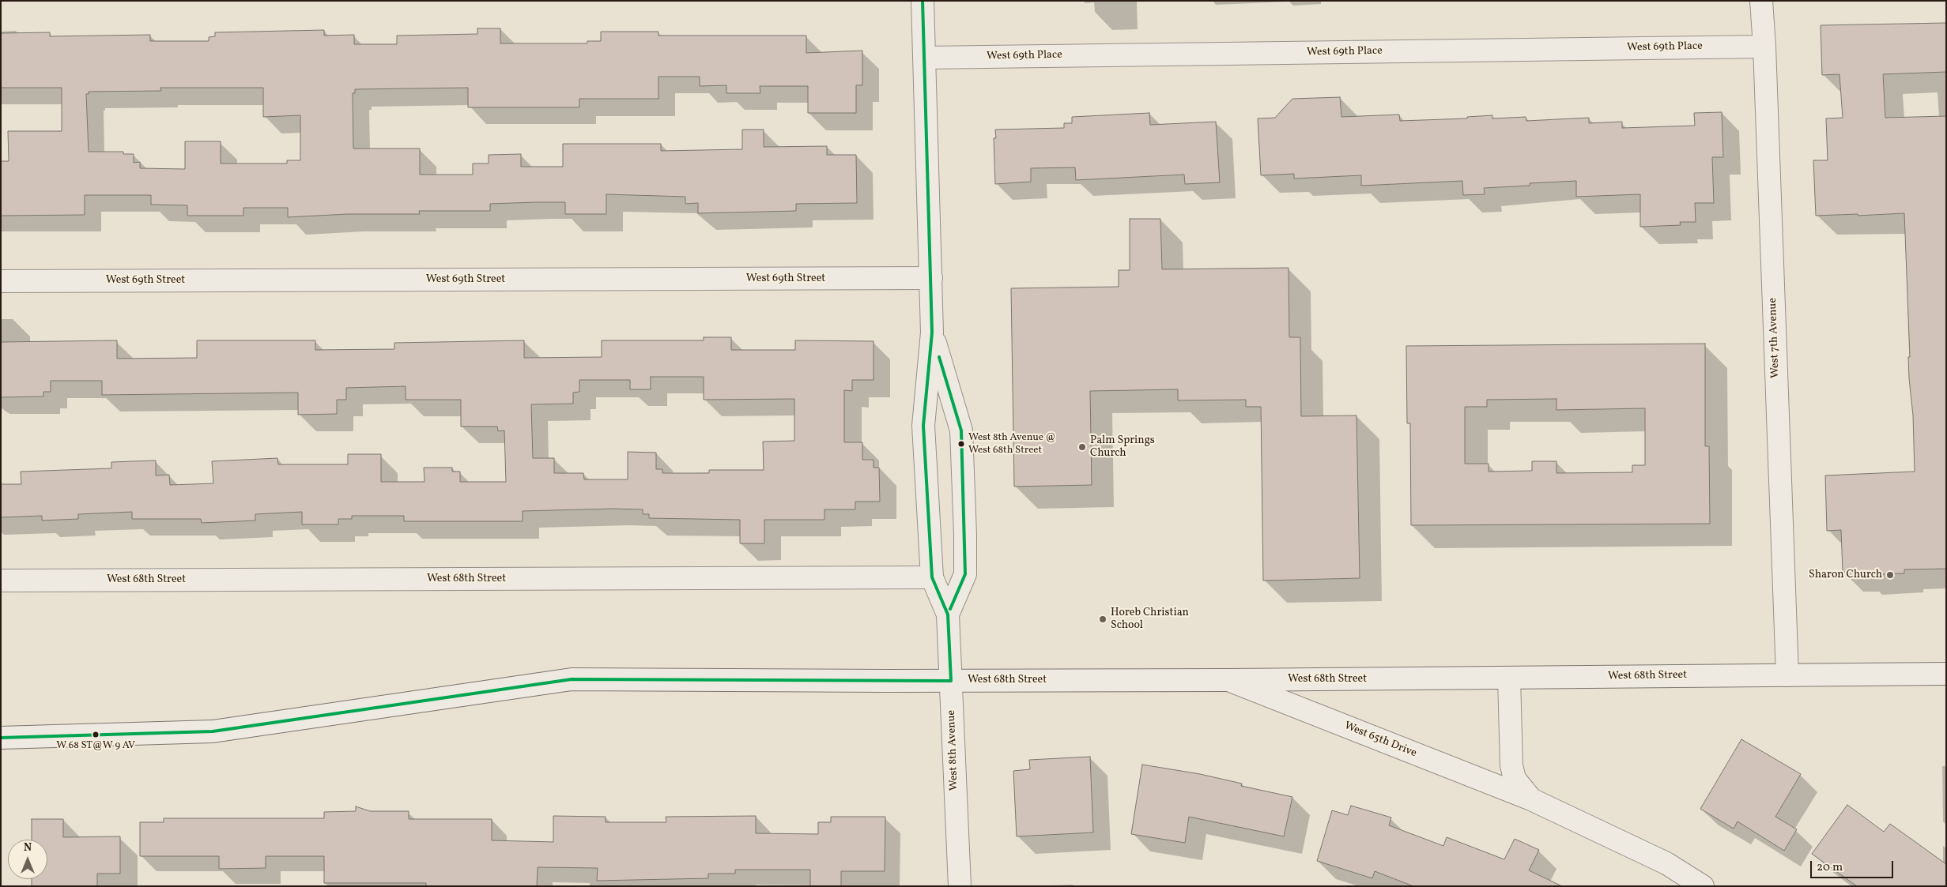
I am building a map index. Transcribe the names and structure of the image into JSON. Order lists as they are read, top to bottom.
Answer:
{
  "streets": {
    "street": [
      "West 69th Place",
      "West 69th Street",
      "West 7th Avenue",
      "West 68th Street",
      "West 65th Drive",
      "West 8th Avenue"
    ]
  },
  "crossings": [
    ["West 69th Place", "West 7th Avenue"],
    ["West 69th Place", "West 8th Avenue"],
    ["West 69th Street", "West 8th Avenue"],
    ["West 7th Avenue", "West 68th Street"],
    ["West 68th Street", "West 65th Drive"],
    ["West 68th Street", "West 8th Avenue"]
  ],
  "places": [
    "West 8th Avenue @ West 68th Street",
    "Palm Springs Church",
    "Sharon Church",
    "Horeb Christian School",
    "W 68 ST@W 9 AV"
  ],
  "scale_bar": "20 m",
  "north": "top"
}
